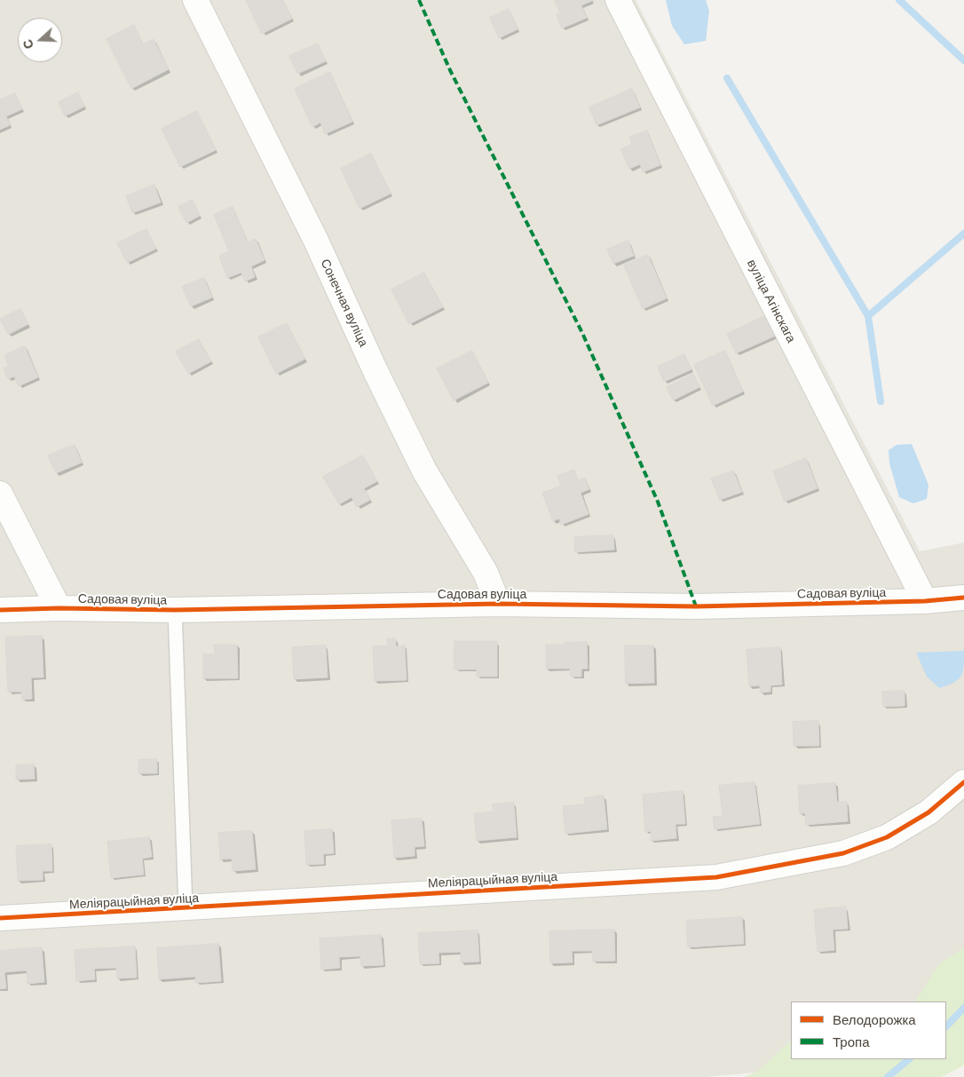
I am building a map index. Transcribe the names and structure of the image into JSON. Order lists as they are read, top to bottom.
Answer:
{
  "streets": {
    "street": [
      "вуліца Агінскага",
      "Сонечная вуліца",
      "Садовая вуліца",
      "Меліярацыйная вуліца"
    ]
  },
  "crossings": [
    ["вуліца Агінскага", "Садовая вуліца"],
    ["Сонечная вуліца", "Садовая вуліца"]
  ],
  "legend": ["Велодорожка", "Тропа"],
  "north": "left"
}
